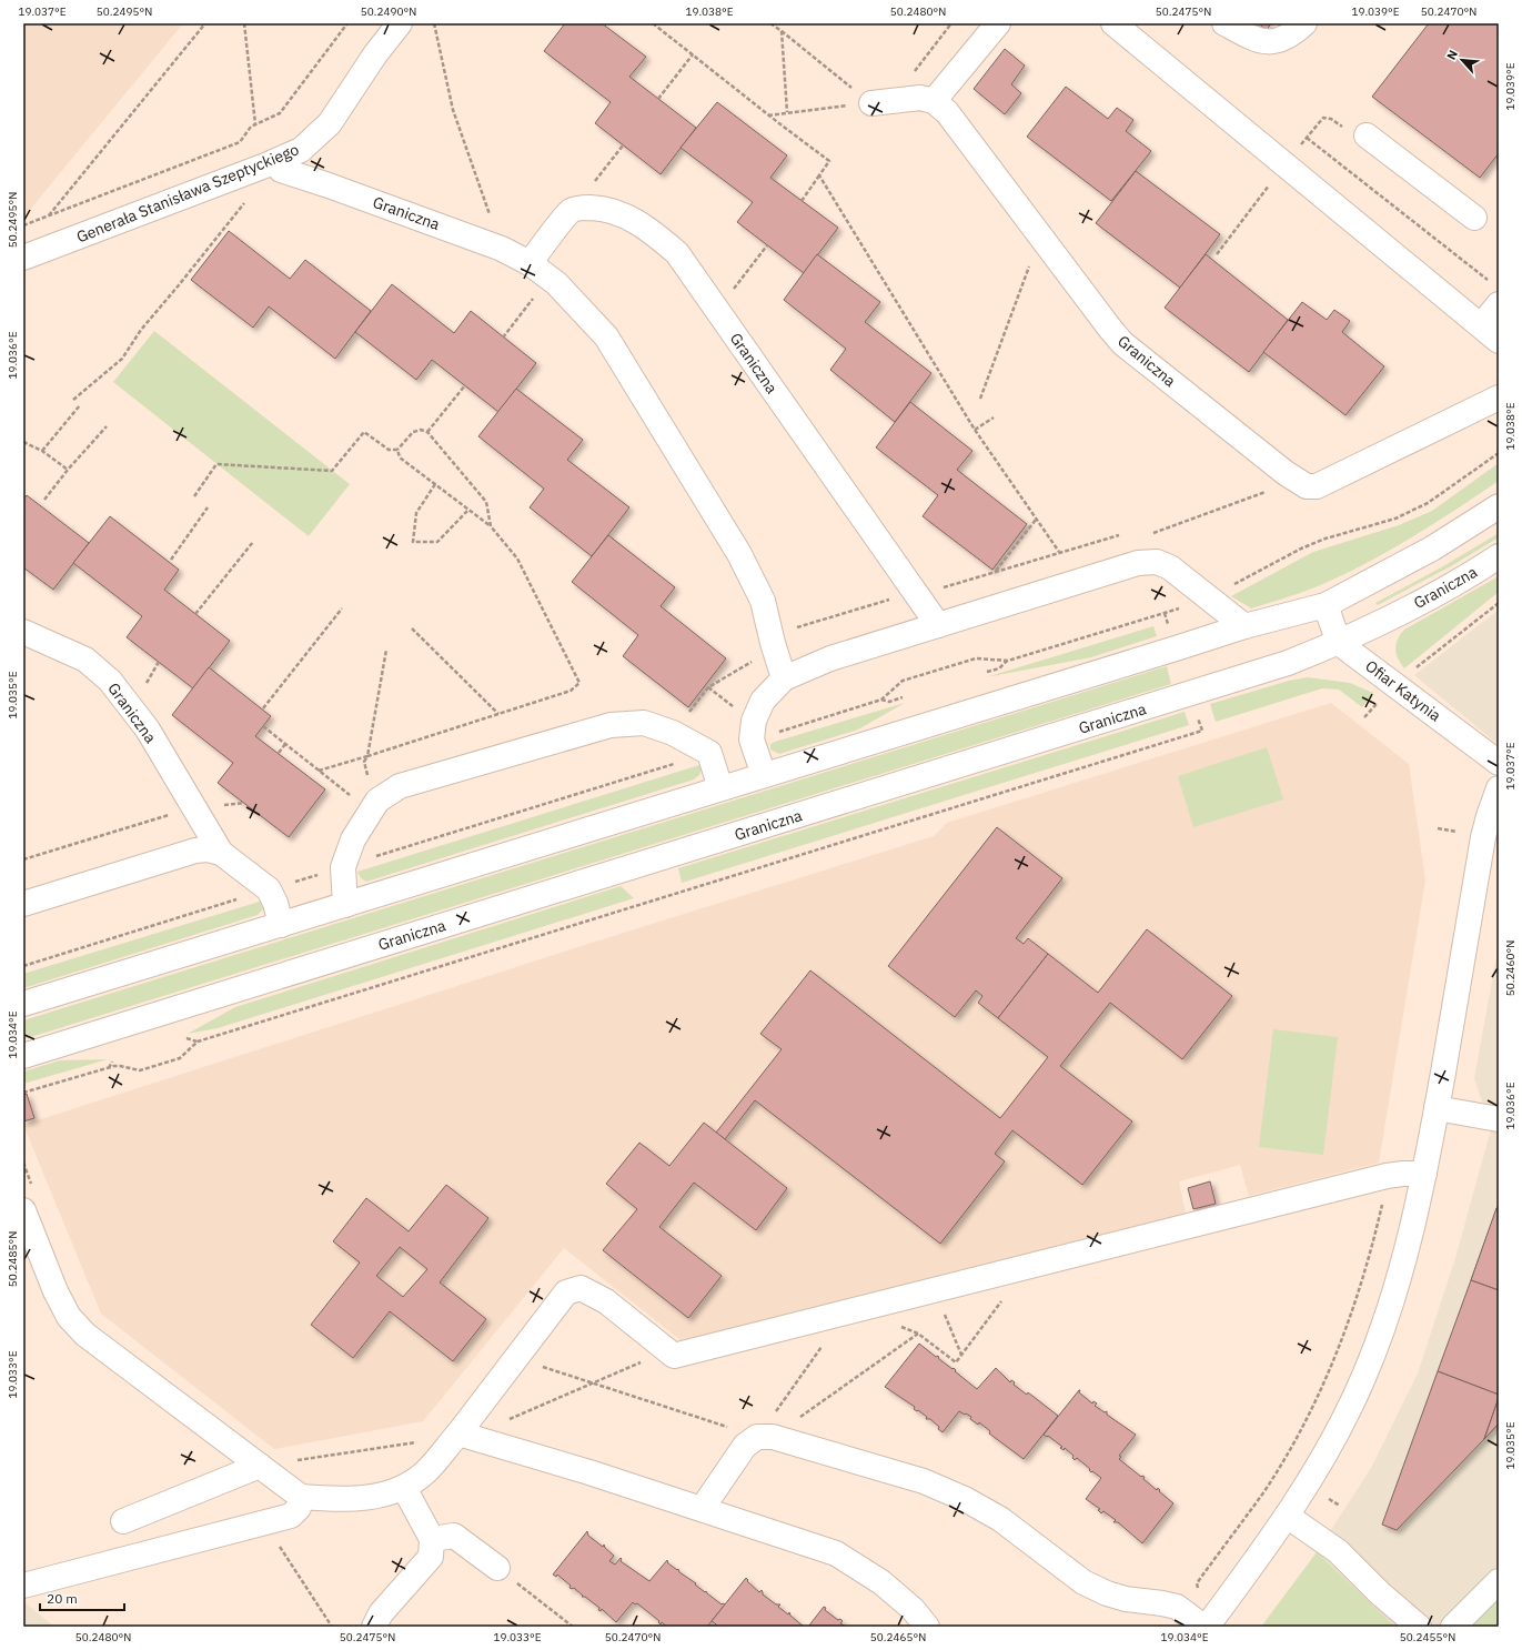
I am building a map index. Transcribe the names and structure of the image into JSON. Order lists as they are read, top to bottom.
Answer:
{
  "streets": {
    "street": ["Generała Stanisława Szeptyckiego", "Graniczna", "Ofiar Katynia"]
  },
  "crossings": [
    ["Graniczna", "Ofiar Katynia"]
  ],
  "scale_bar": "20 m",
  "north": "top left",
  "coordinates": [
    "19.037°E",
    "50.2495°N",
    "50.2490°N",
    "19.038°E",
    "50.2480°N",
    "50.2475°N",
    "19.039°E",
    "50.2470°N",
    "19.036°E",
    "19.035°E",
    "50.2460°N",
    "19.034°E",
    "50.2485°N",
    "19.033°E",
    "50.2465°N",
    "50.2455°N"
  ]
}
